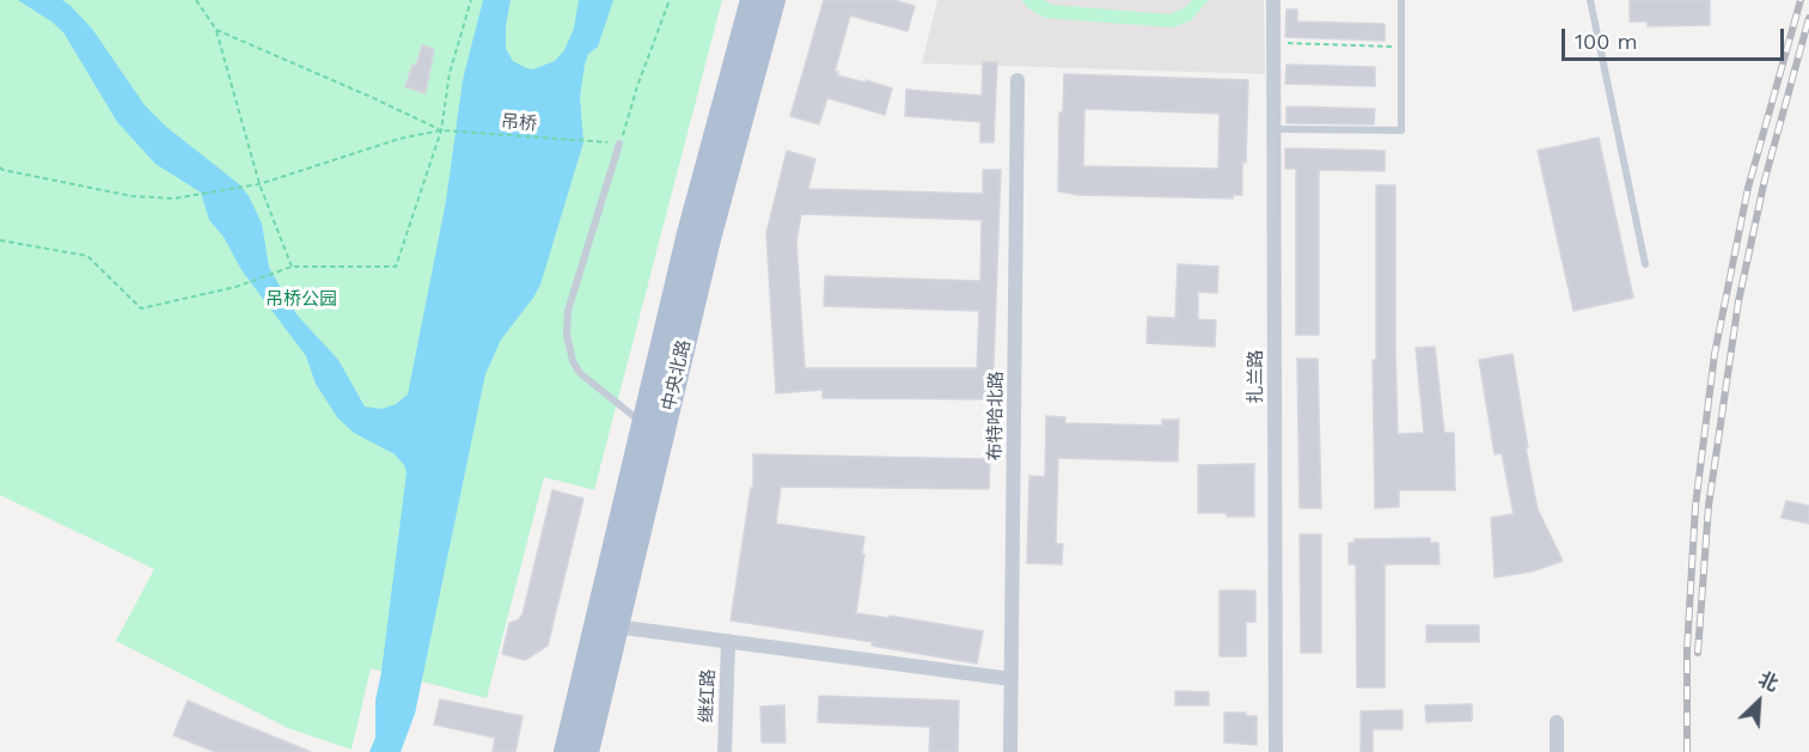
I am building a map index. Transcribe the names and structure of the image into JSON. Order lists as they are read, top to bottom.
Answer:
{
  "streets": {
    "main road": ["中央北路"],
    "street": ["扎兰路", "布特哈北路", "继红路"],
    "path": ["吊桥"]
  },
  "parks": ["吊桥公园"],
  "scale_bar": "100 m",
  "north": "top right"
}
